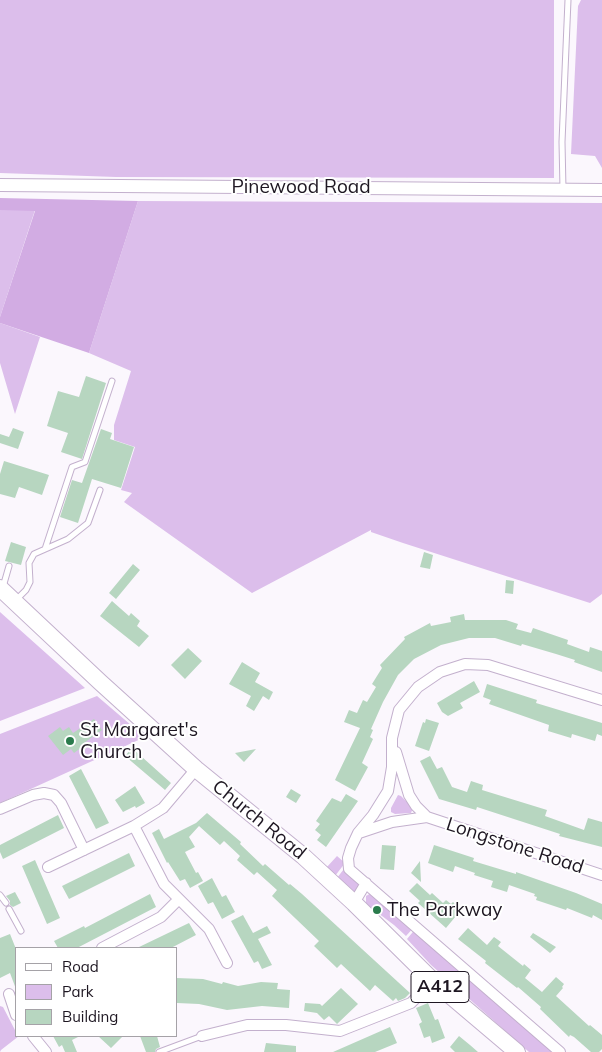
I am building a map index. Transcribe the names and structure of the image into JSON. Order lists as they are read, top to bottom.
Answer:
{
  "streets": {
    "main road": ["Church Road", "A412"],
    "street": ["Pinewood Road", "Longstone Road"]
  },
  "places": ["St Margaret's Church", "The Parkway"],
  "legend": ["Road", "Park", "Building"]
}
